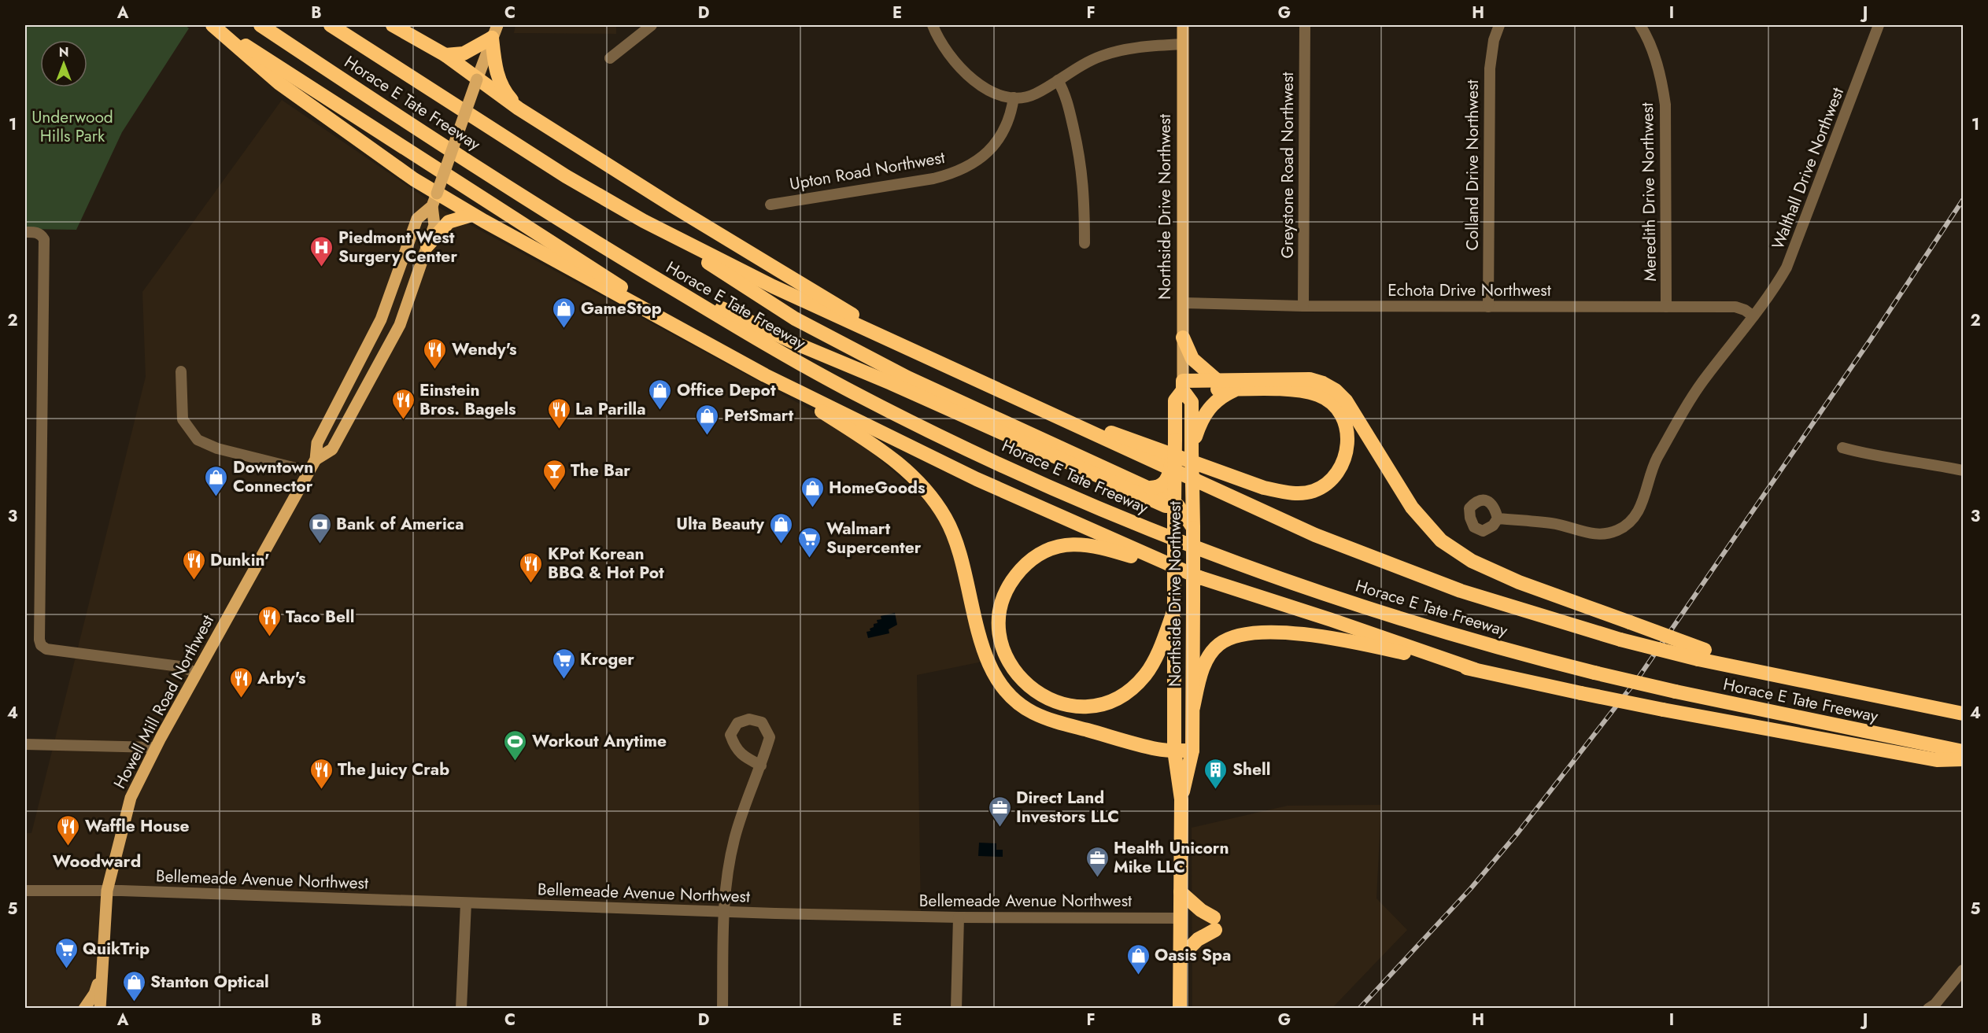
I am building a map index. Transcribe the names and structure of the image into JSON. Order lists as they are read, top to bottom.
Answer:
{
  "streets": {
    "highway": ["Horace E Tate Freeway", "Northside Drive Northwest"],
    "main road": ["Howell Mill Road Northwest"],
    "street": [
      "Greystone Road Northwest",
      "Colland Drive Northwest",
      "Walthall Drive Northwest",
      "Upton Road Northwest",
      "Meredith Drive Northwest",
      "Echota Drive Northwest",
      "Bellemeade Avenue Northwest"
    ]
  },
  "crossings": [
    ["Greystone Road Northwest", "Echota Drive Northwest"],
    ["Colland Drive Northwest", "Echota Drive Northwest"],
    ["Walthall Drive Northwest", "Echota Drive Northwest"],
    ["Meredith Drive Northwest", "Echota Drive Northwest"],
    ["Northside Drive Northwest", "Echota Drive Northwest"],
    ["Northside Drive Northwest", "Bellemeade Avenue Northwest"],
    ["Howell Mill Road Northwest", "Bellemeade Avenue Northwest"]
  ],
  "districts": ["Woodward"],
  "parks": ["Underwood Hills Park"],
  "places": {
    "hospital": ["Piedmont West Surgery Center"],
    "shop": [
      "GameStop",
      "Office Depot",
      "PetSmart",
      "Downtown Connector",
      "HomeGoods",
      "Ulta Beauty",
      "Oasis Spa",
      "Stanton Optical"
    ],
    "restaurant": [
      "Wendy's",
      "Einstein Bros. Bagels",
      "La Parilla",
      "Dunkin'",
      "KPot Korean BBQ & Hot Pot",
      "Taco Bell",
      "Arby's",
      "The Juicy Crab",
      "Waffle House"
    ],
    "bar": ["The Bar"],
    "bank": ["Bank of America"],
    "supermarket": ["Walmart Supercenter", "Kroger", "QuikTrip"],
    "sports": ["Workout Anytime"],
    "building": ["Shell"],
    "office": ["Direct Land Investors LLC", "Health Unicorn Mike LLC"]
  },
  "north": "top",
  "grid": {
    "columns": [
      "A",
      "B",
      "C",
      "D",
      "E",
      "F",
      "G",
      "H",
      "I",
      "J"
    ],
    "rows": [
      "1",
      "2",
      "3",
      "4",
      "5"
    ]
  }
}
